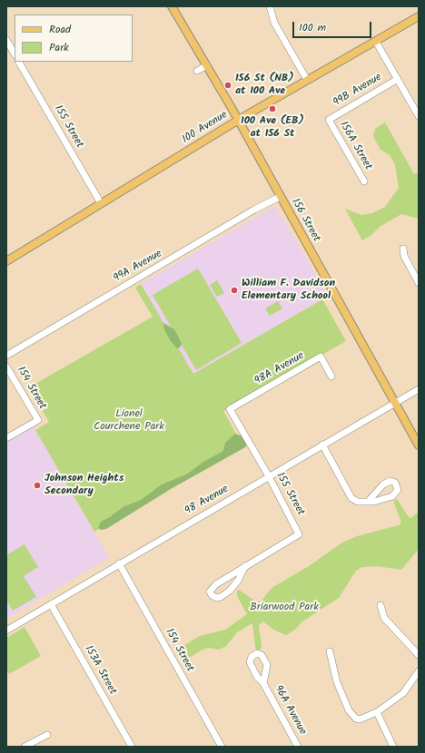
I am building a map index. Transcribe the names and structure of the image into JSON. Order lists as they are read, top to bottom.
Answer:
{
  "streets": {
    "main road": ["100 Avenue", "156 Street"],
    "street": [
      "99B Avenue",
      "155 Street",
      "156A Street",
      "99A Avenue",
      "98A Avenue",
      "154 Street",
      "98 Avenue",
      "153A Street",
      "96A Avenue"
    ]
  },
  "crossings": [
    ["99B Avenue", "156A Street"],
    ["155 Street", "100 Avenue"],
    ["155 Street", "98A Avenue"],
    ["155 Street", "98 Avenue"],
    ["100 Avenue", "156 Street"],
    ["156 Street", "99A Avenue"],
    ["156 Street", "98 Avenue"],
    ["154 Street", "98 Avenue"],
    ["98 Avenue", "153A Street"]
  ],
  "parks": ["Lionel Courchene Park", "Briarwood Park"],
  "places": [
    "156 St (NB) at 100 Ave",
    "100 Ave (EB) at 156 St",
    "William F. Davidson Elementary School",
    "Johnson Heights Secondary"
  ],
  "legend": ["Road", "Park"],
  "scale_bar": "100 m"
}
